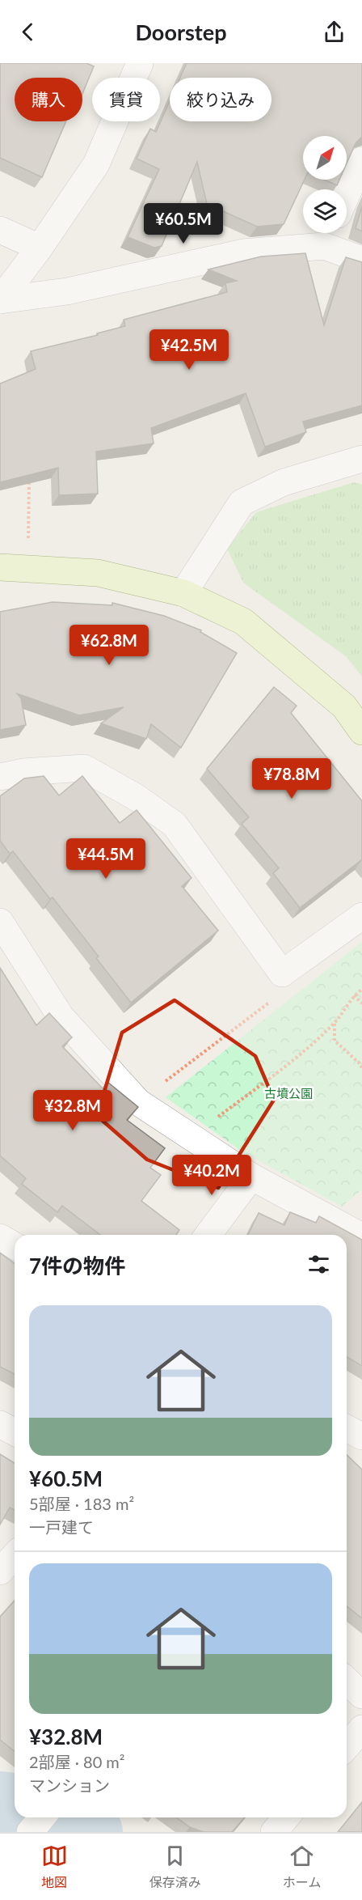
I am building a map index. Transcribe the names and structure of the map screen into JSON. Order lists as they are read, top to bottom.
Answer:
{
  "parks": ["古墳公園"],
  "north": "top right",
  "page": {
    "header": "Doorstep",
    "chip": ["購入", "賃貸", "絞り込み"],
    "price": [
      "¥60.5M",
      "¥42.5M",
      "¥62.8M",
      "¥78.8M",
      "¥44.5M",
      "¥32.8M",
      "¥40.2M"
    ],
    "heading": "7件の物件",
    "list": [
      {
        "name": "¥60.5M",
        "note": "5部屋 · 183 m² · 一戸建て"
      },
      {
        "name": "¥32.8M",
        "note": "2部屋 · 80 m² · マンション"
      }
    ],
    "tabs": ["地図", "保存済み", "ホーム"]
  }
}
